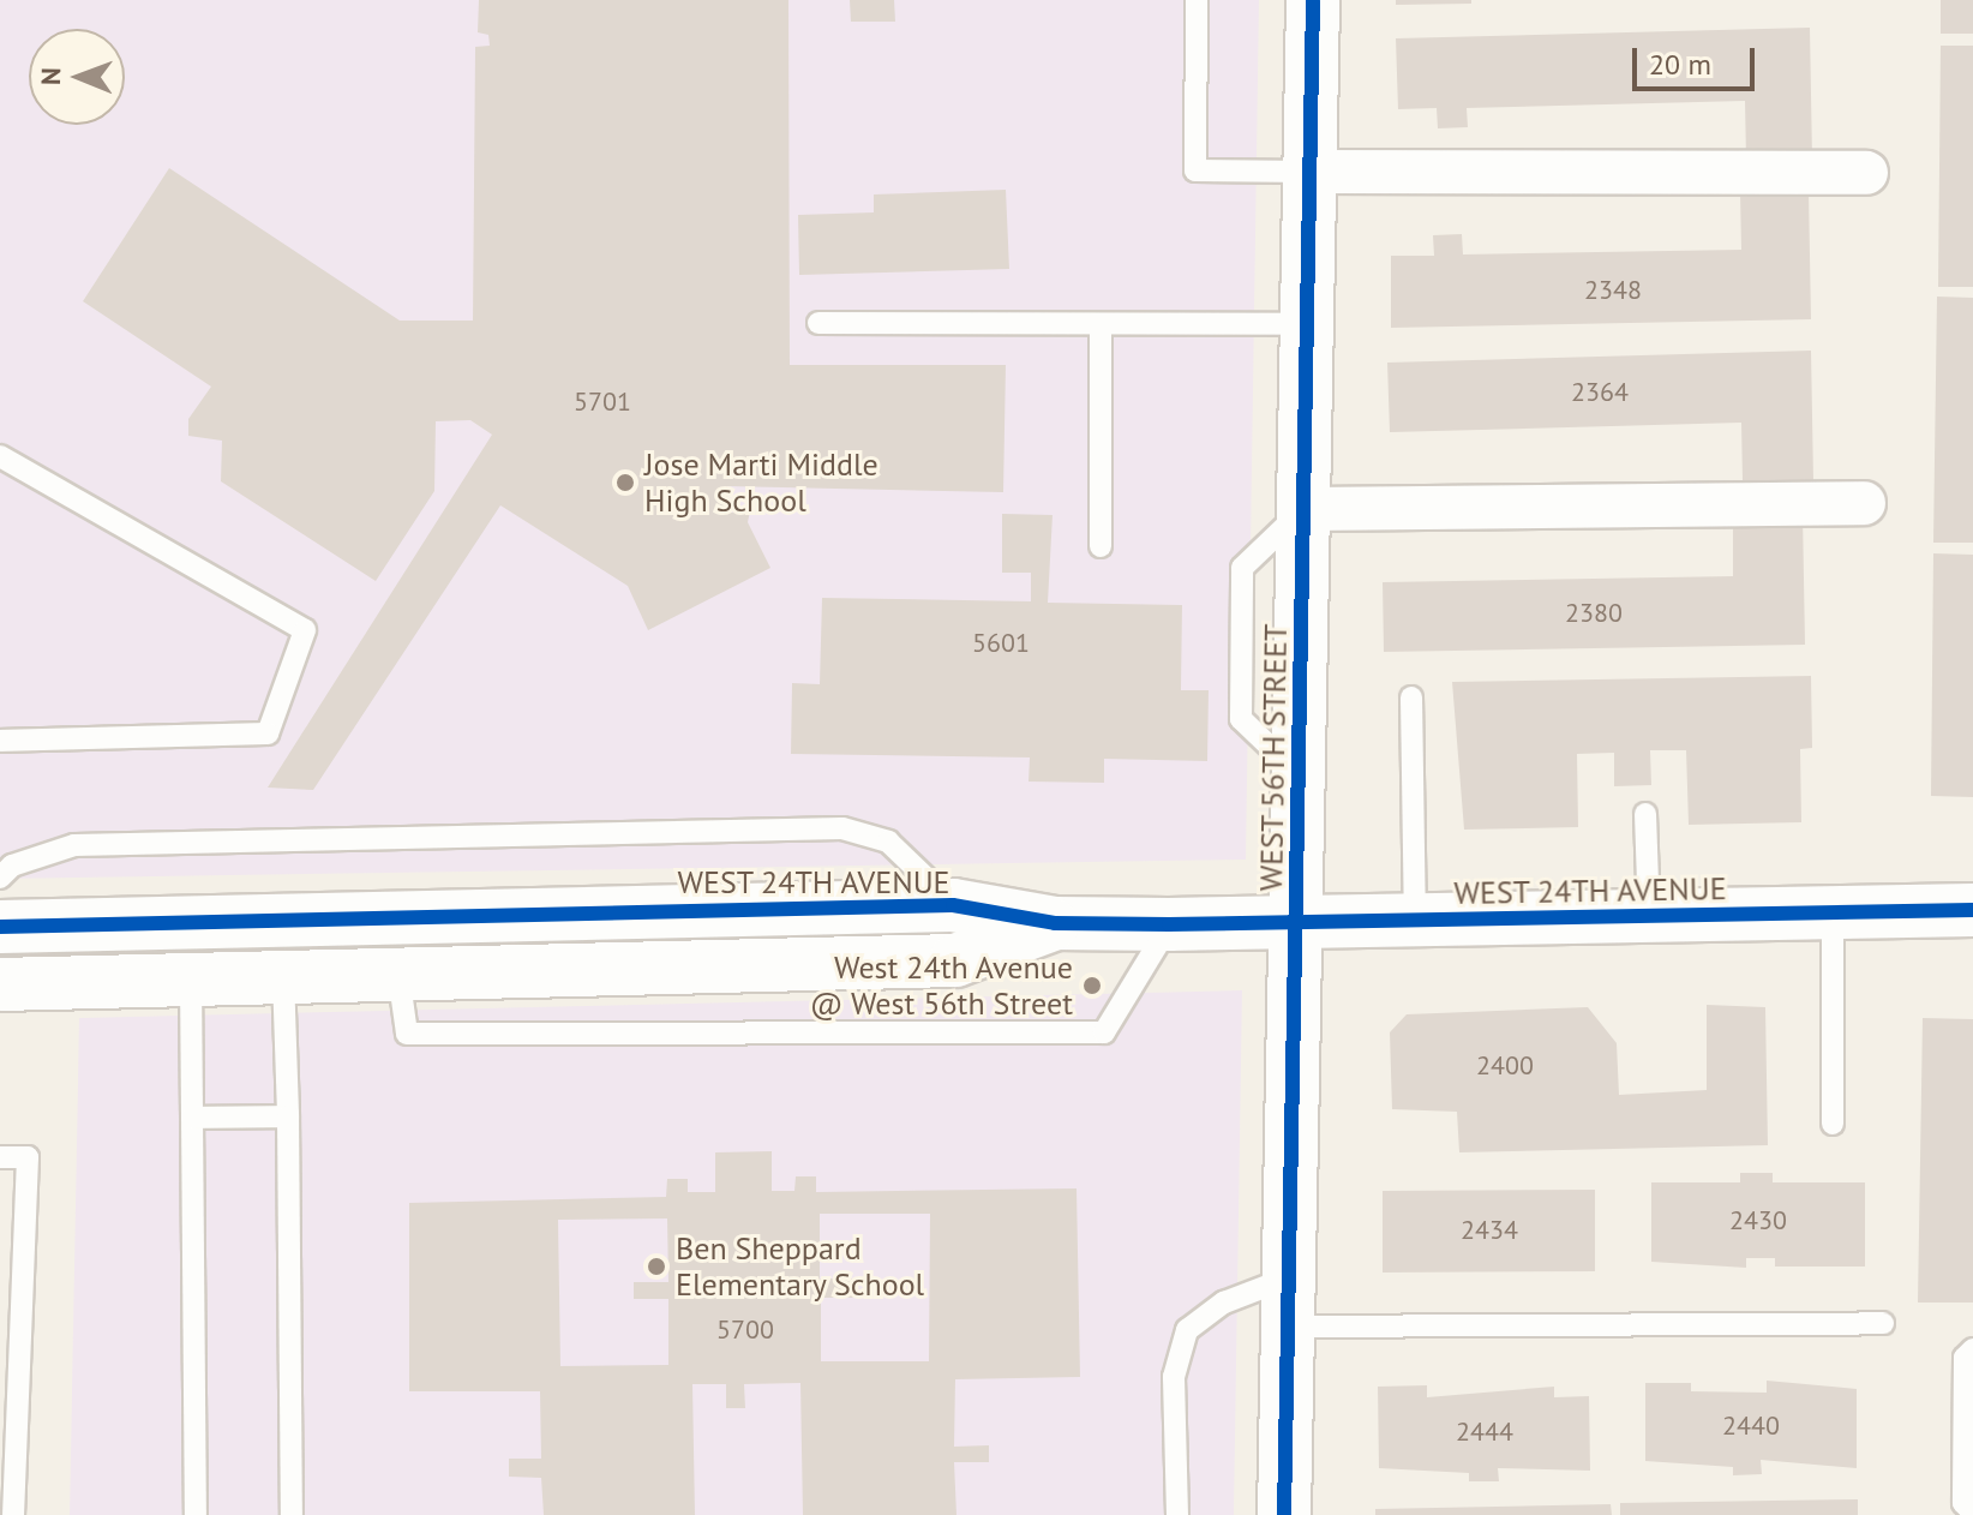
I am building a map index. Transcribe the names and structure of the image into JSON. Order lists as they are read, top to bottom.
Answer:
{
  "streets": {
    "street": ["WEST 56TH STREET", "WEST 24TH AVENUE"]
  },
  "crossings": [
    ["WEST 56TH STREET", "WEST 24TH AVENUE"]
  ],
  "places": ["Jose Marti Middle High School", "West 24th Avenue @ West 56th Street", "Ben Sheppard Elementary School"],
  "house_numbers": [
    "2348",
    "2364",
    "5701",
    "2380",
    "5601",
    "2400",
    "2430",
    "2434",
    "5700",
    "2440",
    "2444"
  ],
  "scale_bar": "20 m",
  "north": "left"
}
